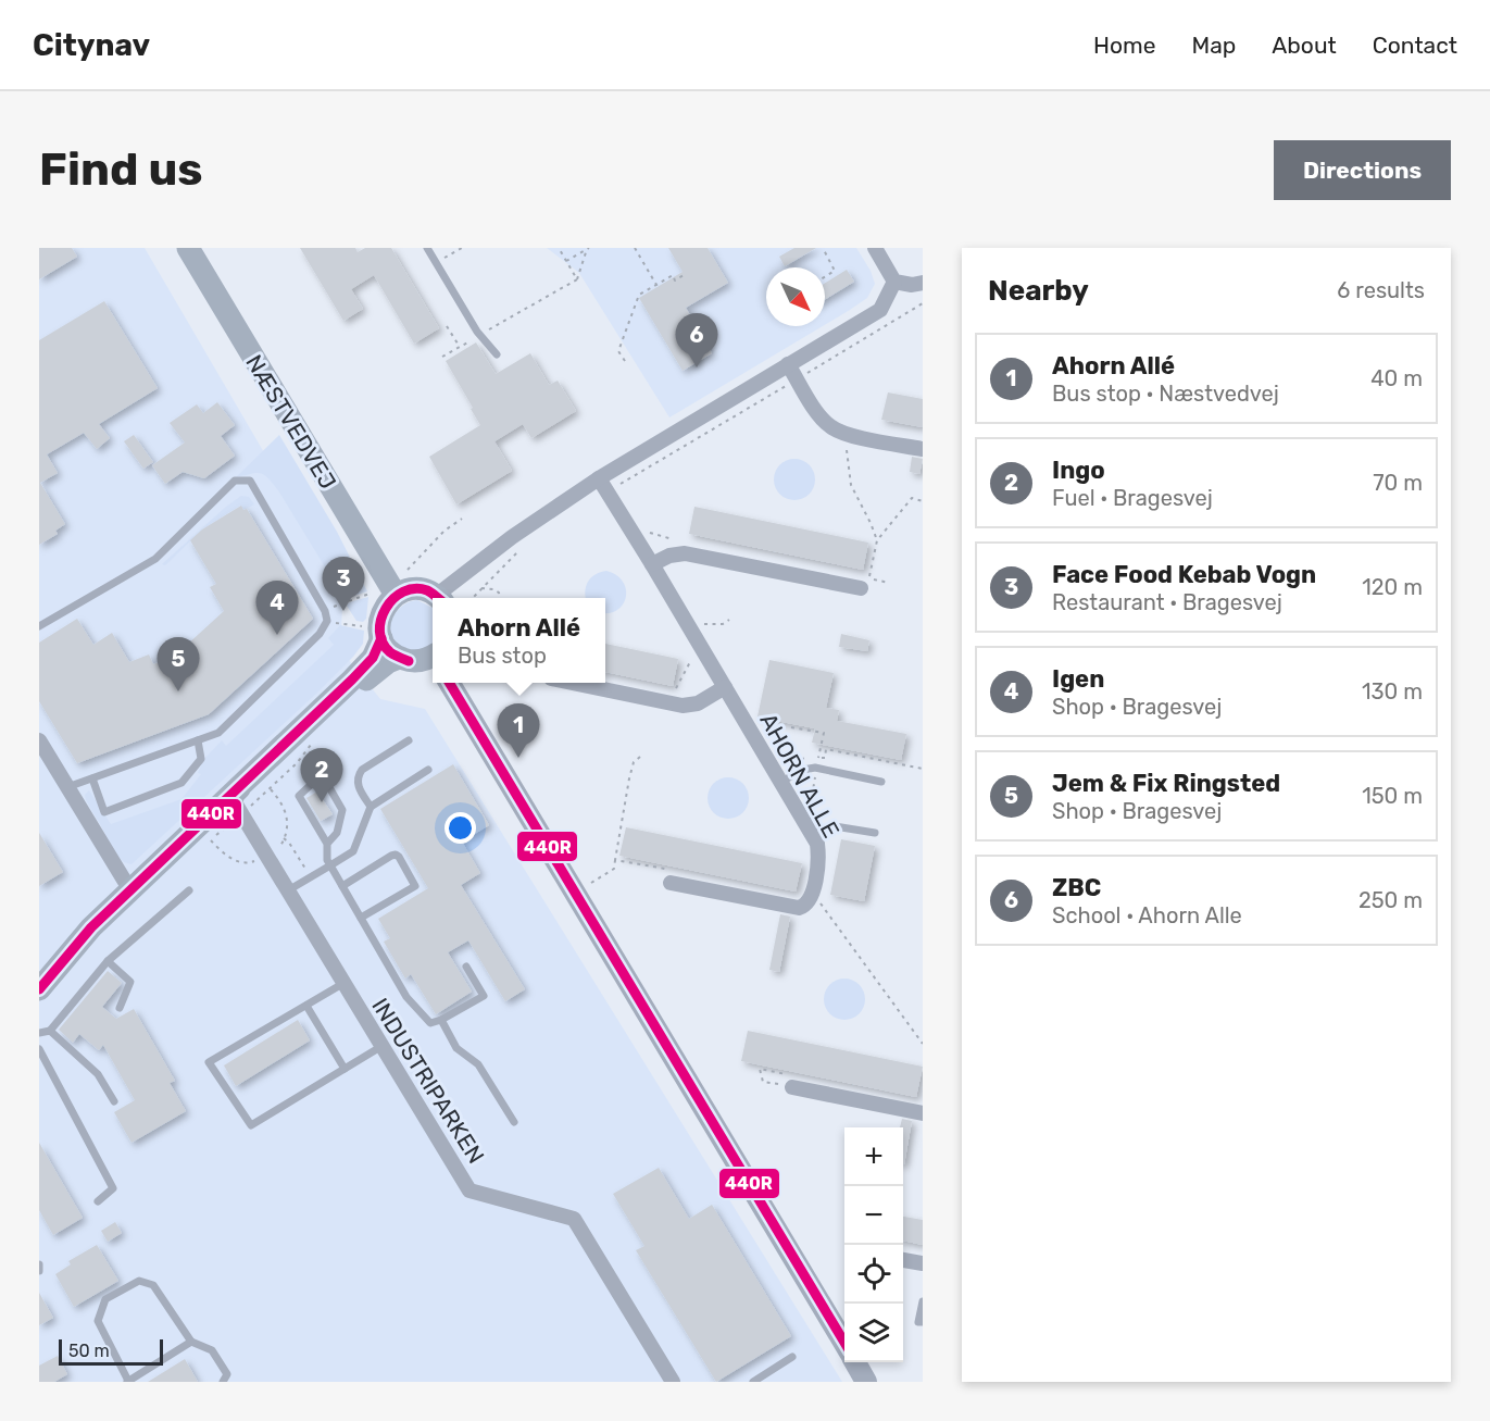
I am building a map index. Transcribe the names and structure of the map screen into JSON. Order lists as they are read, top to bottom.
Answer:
{
  "streets": {
    "main road": ["NÆSTVEDVEJ"],
    "street": ["AHORN ALLE", "INDUSTRIPARKEN"]
  },
  "lines": ["transit line 440R"],
  "scale_bar": "50 m",
  "north": "bottom right",
  "page": {
    "header": "Citynav",
    "nav": [
      "Home",
      "Map",
      "About",
      "Contact"
    ],
    "buttons": "Directions",
    "title": "Find us",
    "heading": ["Nearby", "6 results"],
    "pins": [
      "6",
      "3",
      "4",
      "5",
      "1",
      "2"
    ],
    "list": [
      {
        "mark": "1",
        "name": "Ahorn Allé",
        "note": "Bus stop · Næstvedvej",
        "value": "40 m"
      },
      {
        "mark": "2",
        "name": "Ingo",
        "note": "Fuel · Bragesvej",
        "value": "70 m"
      },
      {
        "mark": "3",
        "name": "Face Food Kebab Vogn",
        "note": "Restaurant · Bragesvej",
        "value": "120 m"
      },
      {
        "mark": "4",
        "name": "Igen",
        "note": "Shop · Bragesvej",
        "value": "130 m"
      },
      {
        "mark": "5",
        "name": "Jem & Fix Ringsted",
        "note": "Shop · Bragesvej",
        "value": "150 m"
      },
      {
        "mark": "6",
        "name": "ZBC",
        "note": "School · Ahorn Alle",
        "value": "250 m"
      }
    ],
    "popup": ["Ahorn Allé", "Bus stop"],
    "map_buttons": ["+", "−"],
    "scale": "50 m"
  }
}
